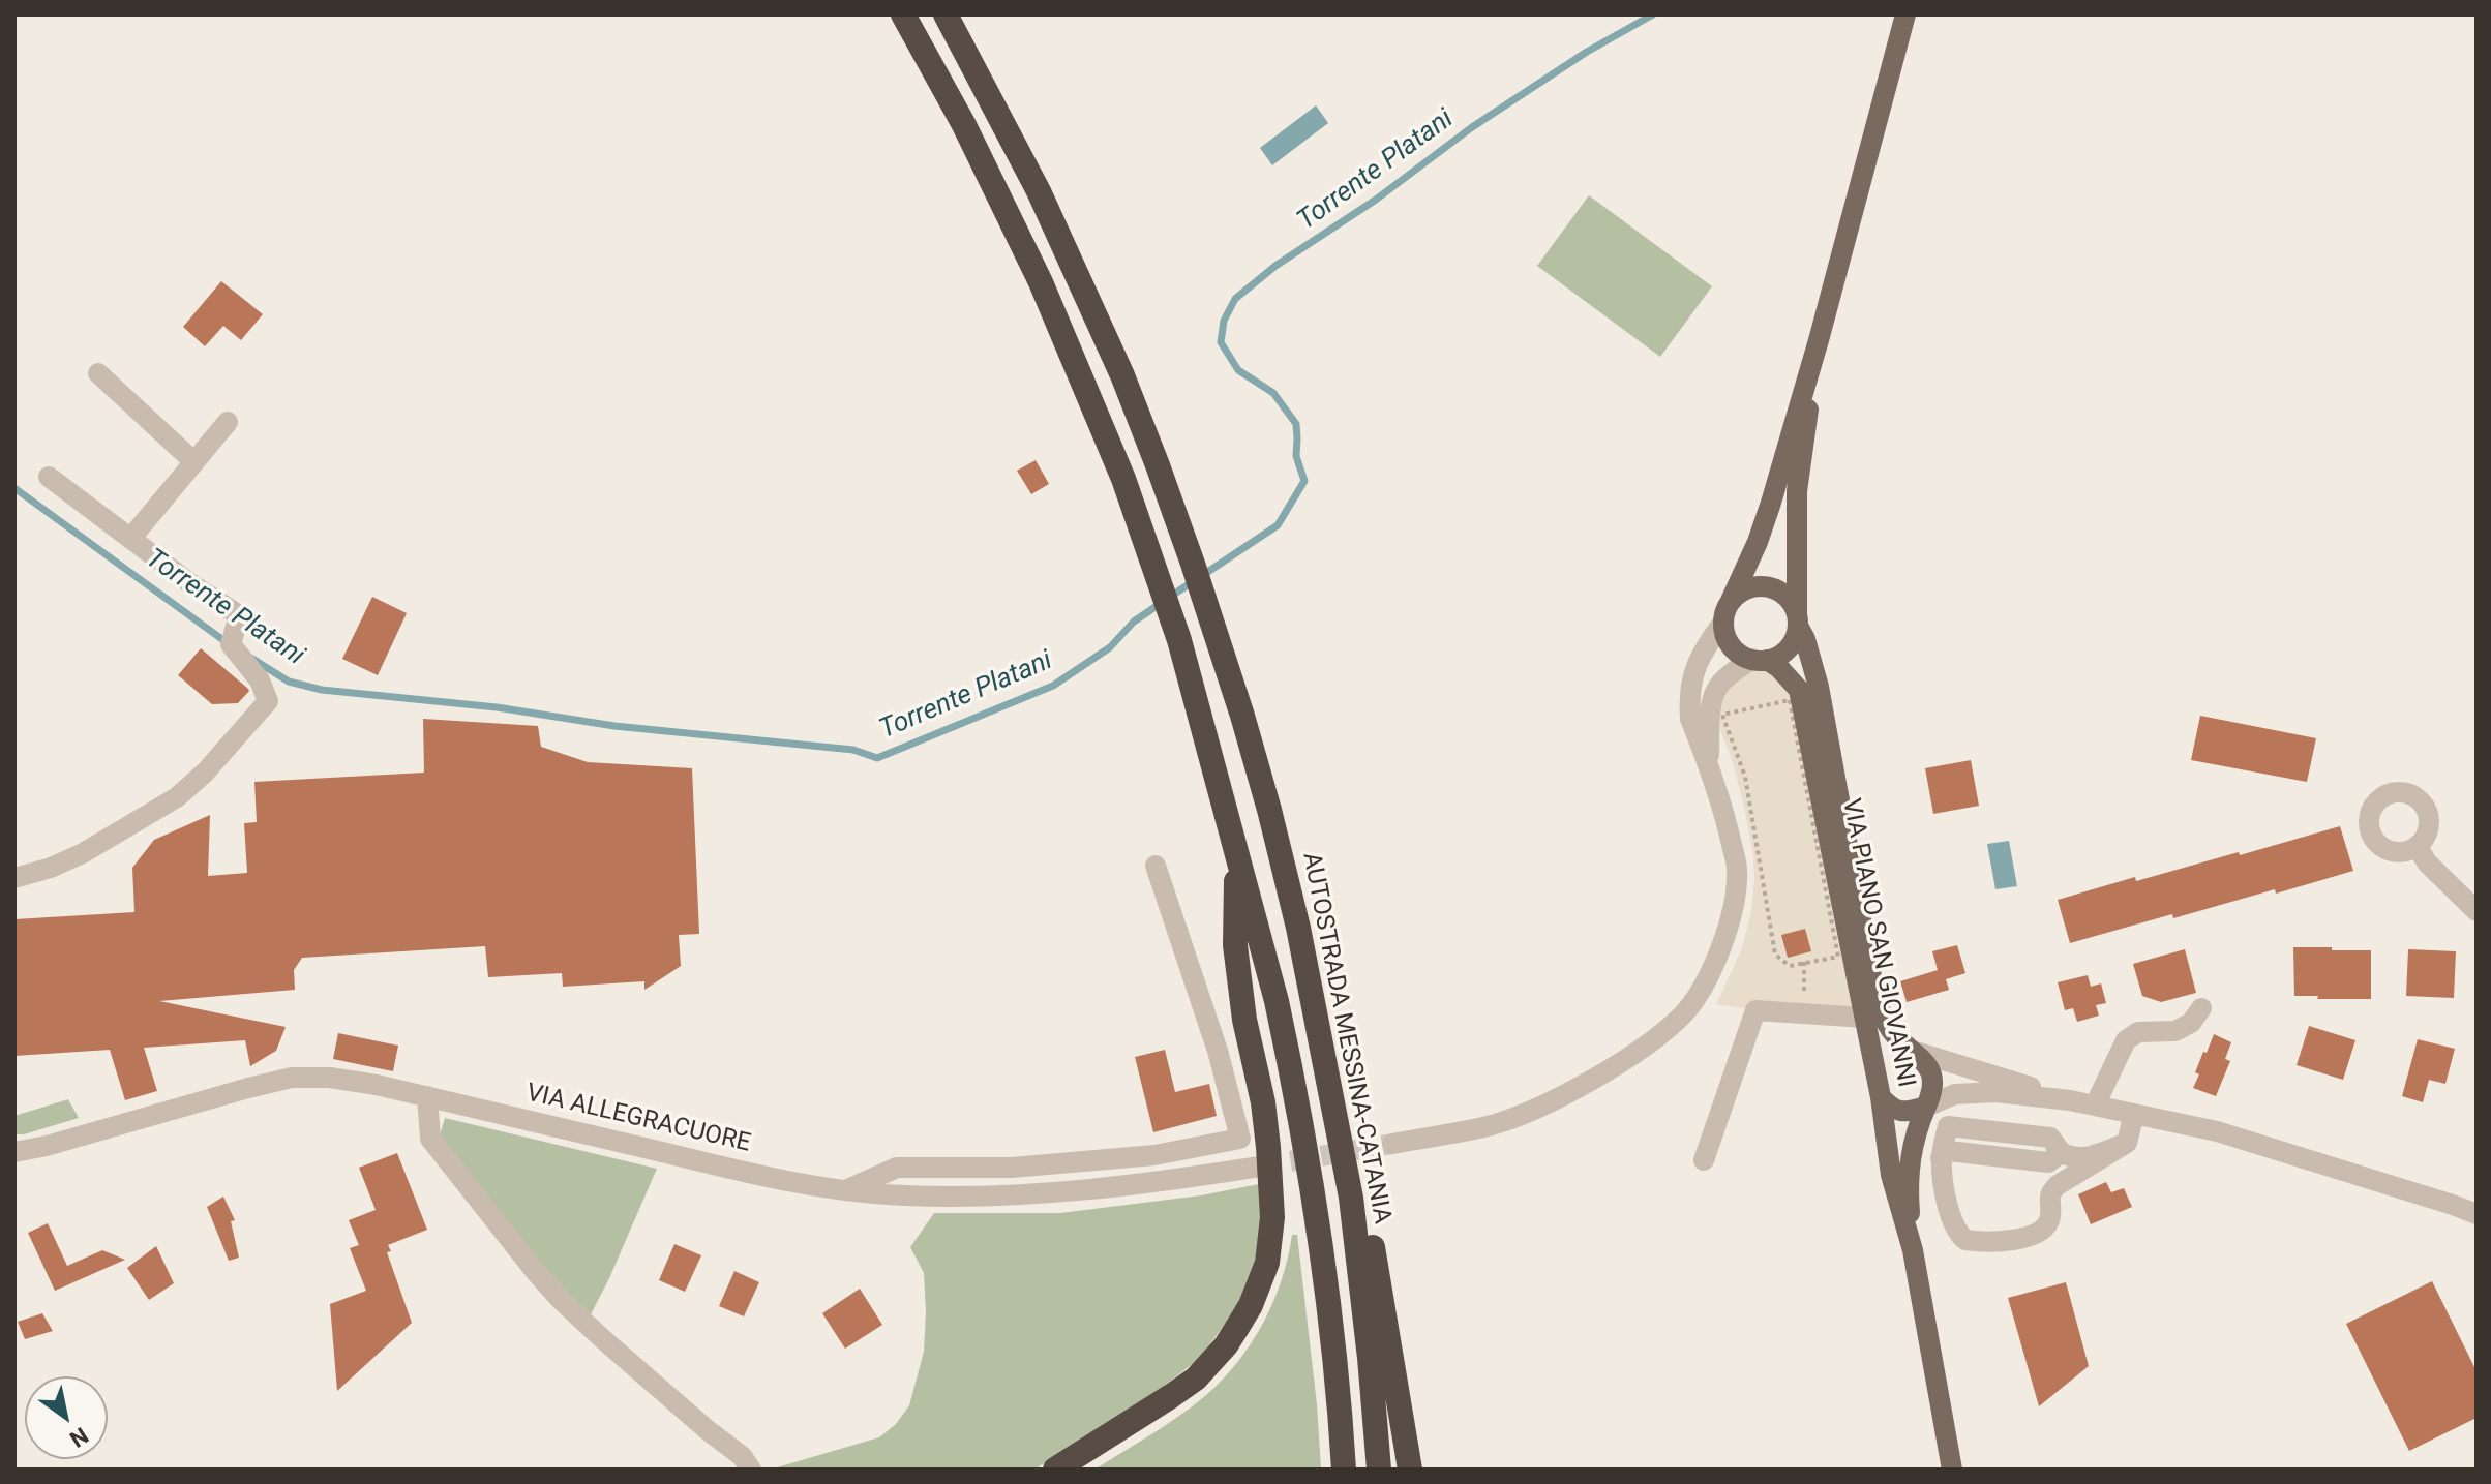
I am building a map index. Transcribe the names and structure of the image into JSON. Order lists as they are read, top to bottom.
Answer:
{
  "streets": {
    "highway": ["AUTOSTRADA MESSINA-CATANIA"],
    "main road": ["VIA PIANO SAN GIOVANNI"],
    "street": ["VIA ALLEGRACUORE"]
  },
  "water": ["Torrente Platani"],
  "north": "bottom right"
}
